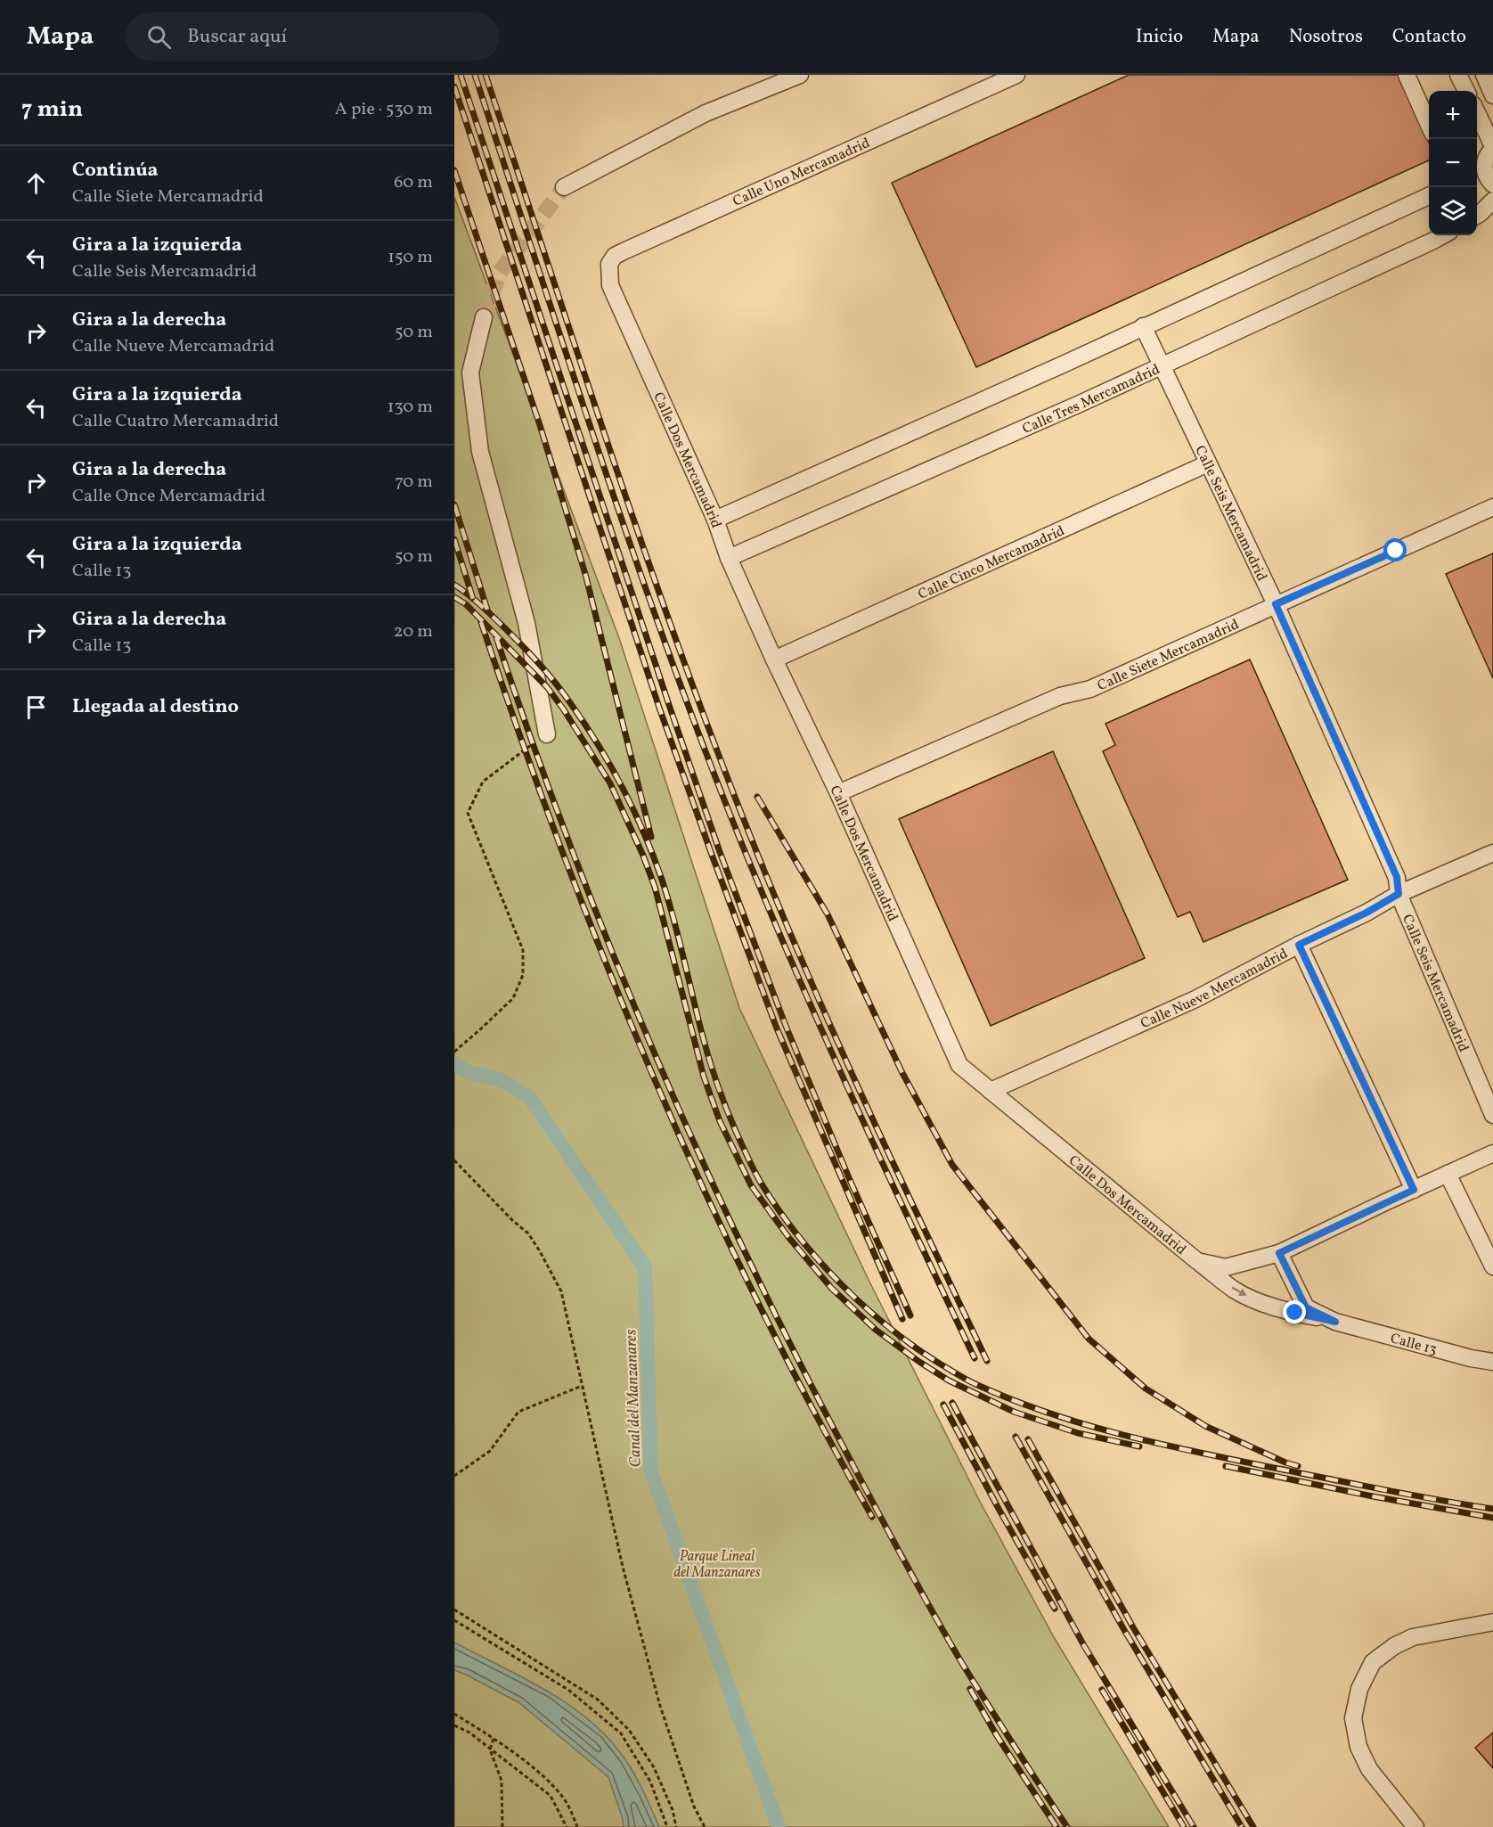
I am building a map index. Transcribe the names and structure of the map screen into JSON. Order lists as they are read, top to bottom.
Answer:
{
  "streets": {
    "lane": [
      "Calle Uno Mercamadrid",
      "Calle Tres Mercamadrid",
      "Calle Dos Mercamadrid",
      "Calle Seis Mercamadrid",
      "Calle Cinco Mercamadrid",
      "Calle Siete Mercamadrid",
      "Calle Nueve Mercamadrid",
      "Calle 13"
    ]
  },
  "crossings": [
    ["Calle Uno Mercamadrid", "Calle Dos Mercamadrid"],
    ["Calle Tres Mercamadrid", "Calle Dos Mercamadrid"],
    ["Calle Tres Mercamadrid", "Calle Seis Mercamadrid"],
    ["Calle Dos Mercamadrid", "Calle Cinco Mercamadrid"],
    ["Calle Dos Mercamadrid", "Calle Siete Mercamadrid"],
    ["Calle Dos Mercamadrid", "Calle Nueve Mercamadrid"],
    ["Calle Dos Mercamadrid", "Calle 13"],
    ["Calle Seis Mercamadrid", "Calle Cinco Mercamadrid"],
    ["Calle Seis Mercamadrid", "Calle Siete Mercamadrid"],
    ["Calle Seis Mercamadrid", "Calle Nueve Mercamadrid"]
  ],
  "one_way": ["Calle 13"],
  "water": ["Canal del Manzanares"],
  "parks": ["Parque Lineal del Manzanares"],
  "page": {
    "header": "Mapa",
    "search": "Buscar aquí",
    "nav": [
      "Inicio",
      "Mapa",
      "Nosotros",
      "Contacto"
    ],
    "heading": ["7 min", "A pie · 530 m"],
    "map_buttons": ["+", "−"],
    "list": [
      ["Continúa", "Calle Siete Mercamadrid", "60 m"],
      ["Gira a la izquierda", "Calle Seis Mercamadrid", "150 m"],
      ["Gira a la derecha", "Calle Nueve Mercamadrid", "50 m"],
      ["Gira a la izquierda", "Calle Cuatro Mercamadrid", "130 m"],
      ["Gira a la derecha", "Calle Once Mercamadrid", "70 m"],
      ["Gira a la izquierda", "Calle 13", "50 m"],
      ["Gira a la derecha", "Calle 13", "20 m"],
      "Llegada al destino"
    ]
  }
}
